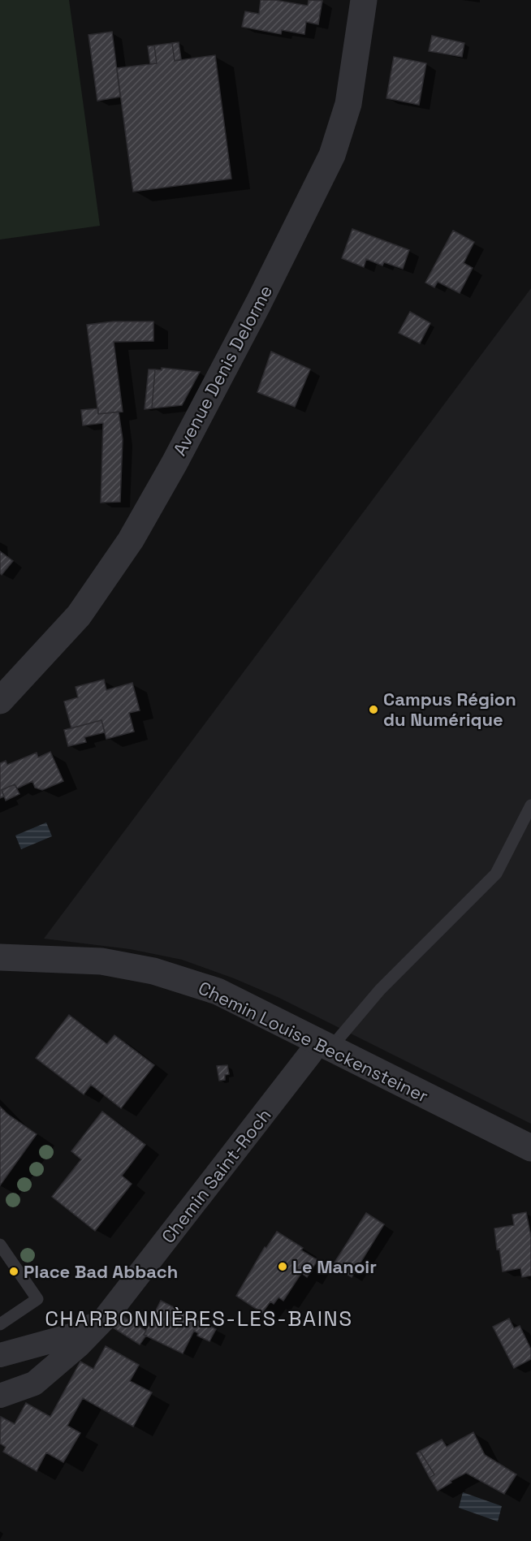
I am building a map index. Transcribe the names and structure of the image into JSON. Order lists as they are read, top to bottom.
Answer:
{
  "streets": {
    "street": ["Avenue Denis Delorme", "Chemin Louise Beckensteiner", "Chemin Saint-Roch"]
  },
  "crossings": [
    ["Chemin Louise Beckensteiner", "Chemin Saint-Roch"]
  ],
  "districts": ["CHARBONNIÈRES-LES-BAINS"],
  "places": ["Campus Région du Numérique", "Le Manoir", "Place Bad Abbach"]
}
